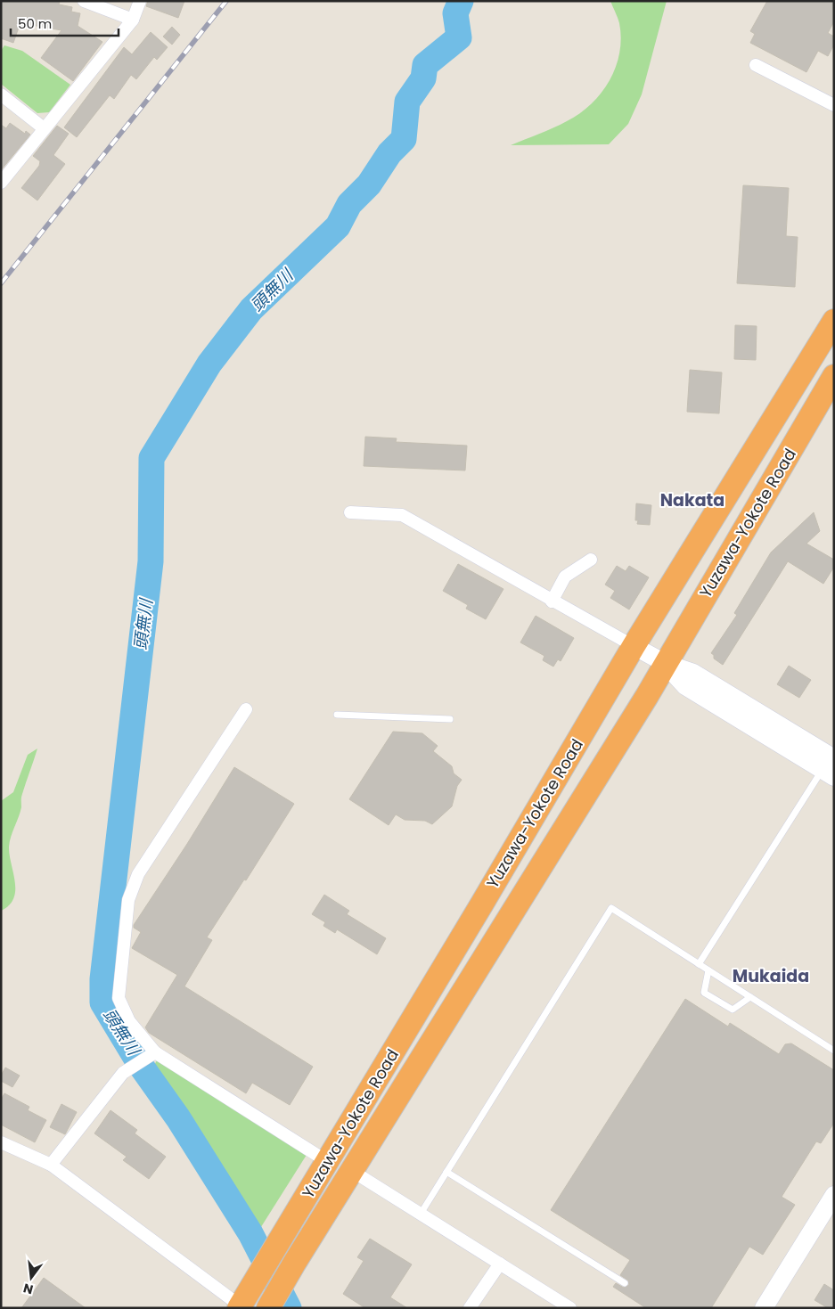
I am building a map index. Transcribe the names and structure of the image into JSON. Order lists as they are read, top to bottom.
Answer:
{
  "streets": {
    "highway": ["Yuzawa-Yokote Road"]
  },
  "districts": ["Nakata", "Mukaida"],
  "water": ["頭無川"],
  "scale_bar": "50 m",
  "north": "bottom"
}
